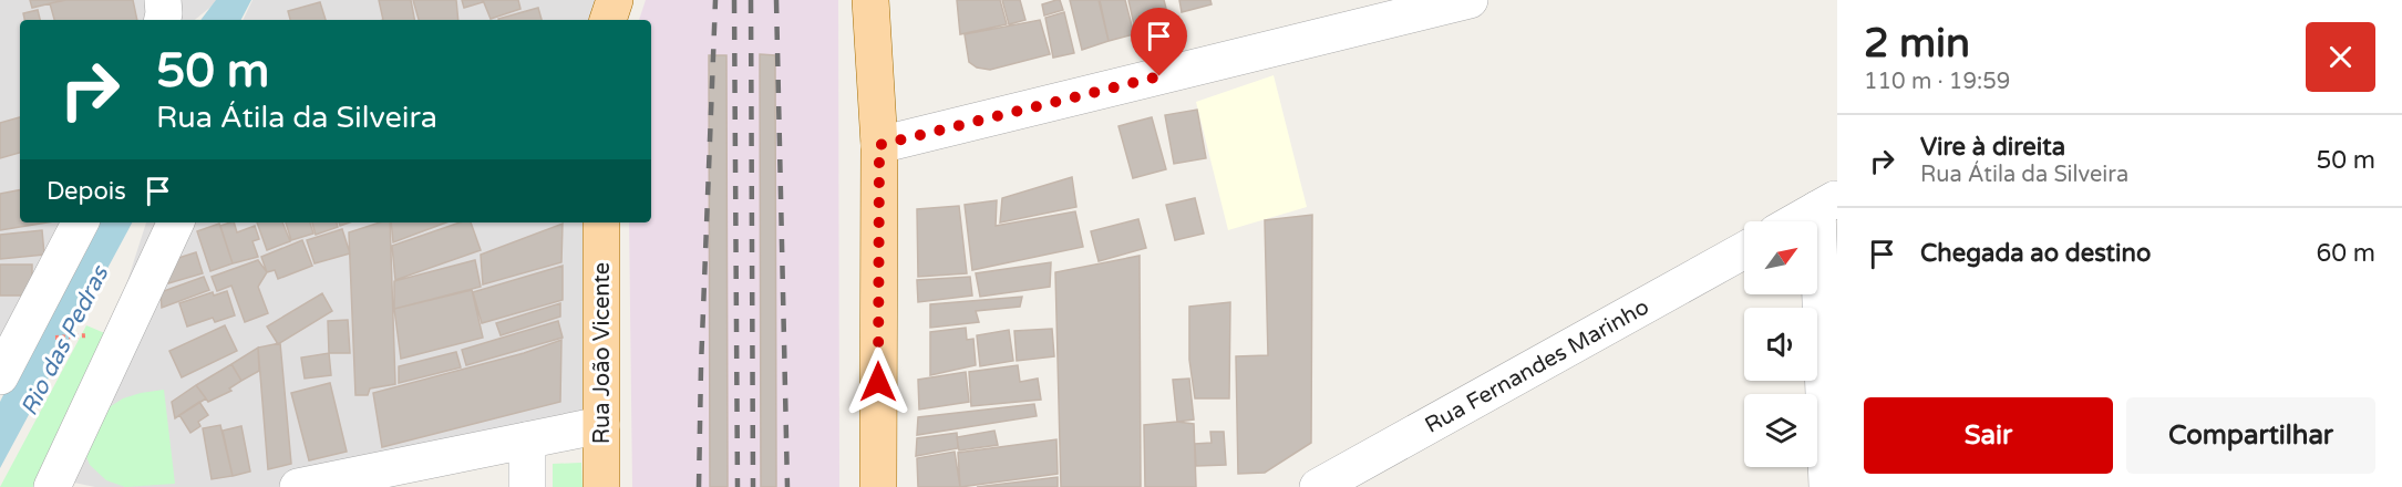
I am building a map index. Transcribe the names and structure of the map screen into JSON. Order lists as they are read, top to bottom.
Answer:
{
  "streets": {
    "main road": ["Rua João Vicente"],
    "street": ["Rua Fernandes Marinho"]
  },
  "water": ["Rio das Pedras"],
  "north": "top right",
  "page": {
    "heading": ["2 min", "110 m · 19:59"],
    "turn": ["50 m", "Rua Átila da Silveira"],
    "list": [
      {
        "name": "Vire à direita",
        "note": "Rua Átila da Silveira",
        "value": "50 m"
      },
      {
        "name": "Chegada ao destino",
        "value": "60 m"
      }
    ],
    "then": "Depois",
    "buttons": ["Sair", "Compartilhar"]
  }
}
